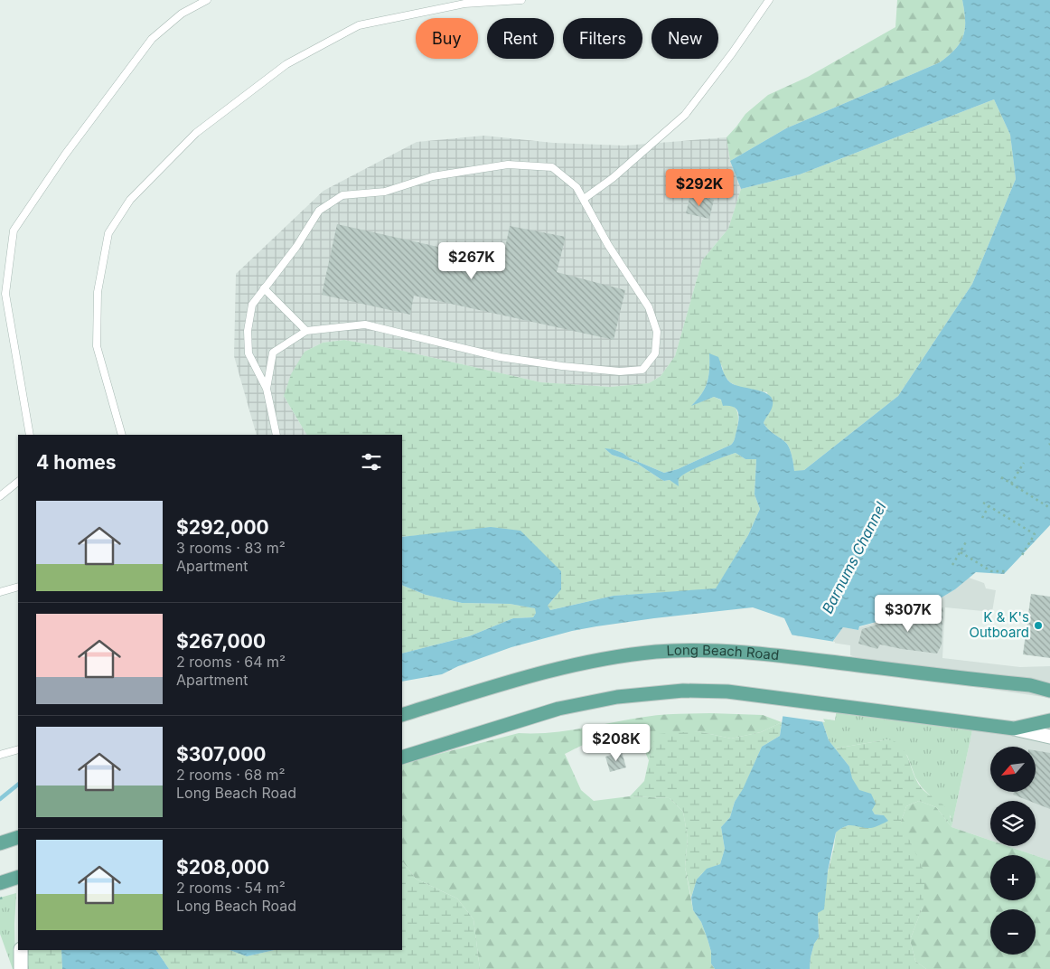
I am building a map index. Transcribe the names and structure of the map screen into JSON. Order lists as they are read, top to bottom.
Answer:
{
  "streets": {
    "main road": ["Long Beach Road"]
  },
  "water": ["Barnums Channel"],
  "places": ["K & K's Outboard"],
  "north": "bottom left",
  "page": {
    "chip": [
      "Buy",
      "Rent",
      "Filters",
      "New"
    ],
    "price": [
      "$292K",
      "$267K",
      "$307K",
      "$208K"
    ],
    "heading": "4 homes",
    "list": [
      {
        "name": "$292,000",
        "note": "3 rooms · 83 m² · Apartment"
      },
      {
        "name": "$267,000",
        "note": "2 rooms · 64 m² · Apartment"
      },
      {
        "name": "$307,000",
        "note": "2 rooms · 68 m² · Long Beach Road"
      },
      {
        "name": "$208,000",
        "note": "2 rooms · 54 m² · Long Beach Road"
      }
    ],
    "map_buttons": ["+", "−"]
  }
}
